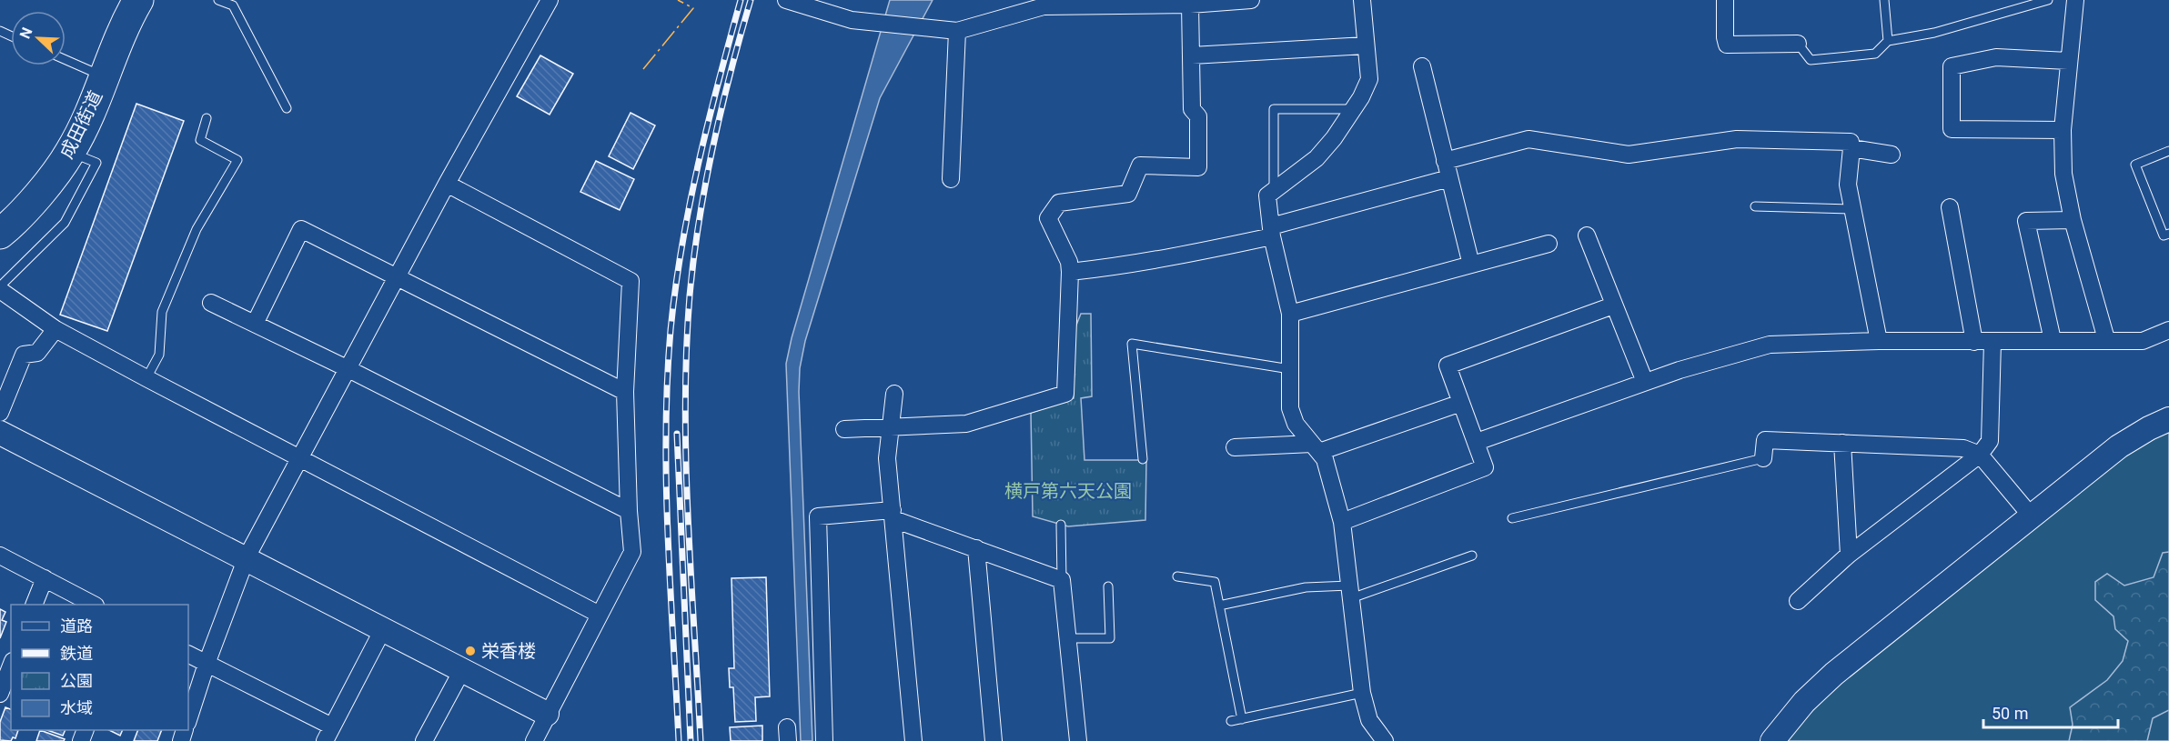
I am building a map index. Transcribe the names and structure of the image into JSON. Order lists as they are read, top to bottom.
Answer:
{
  "streets": {
    "highway": ["成田街道"]
  },
  "parks": ["横戸第六天公園"],
  "places": ["栄香楼"],
  "legend": [
    "道路",
    "鉄道",
    "公園",
    "水域"
  ],
  "scale_bar": "50 m",
  "north": "top left"
}
